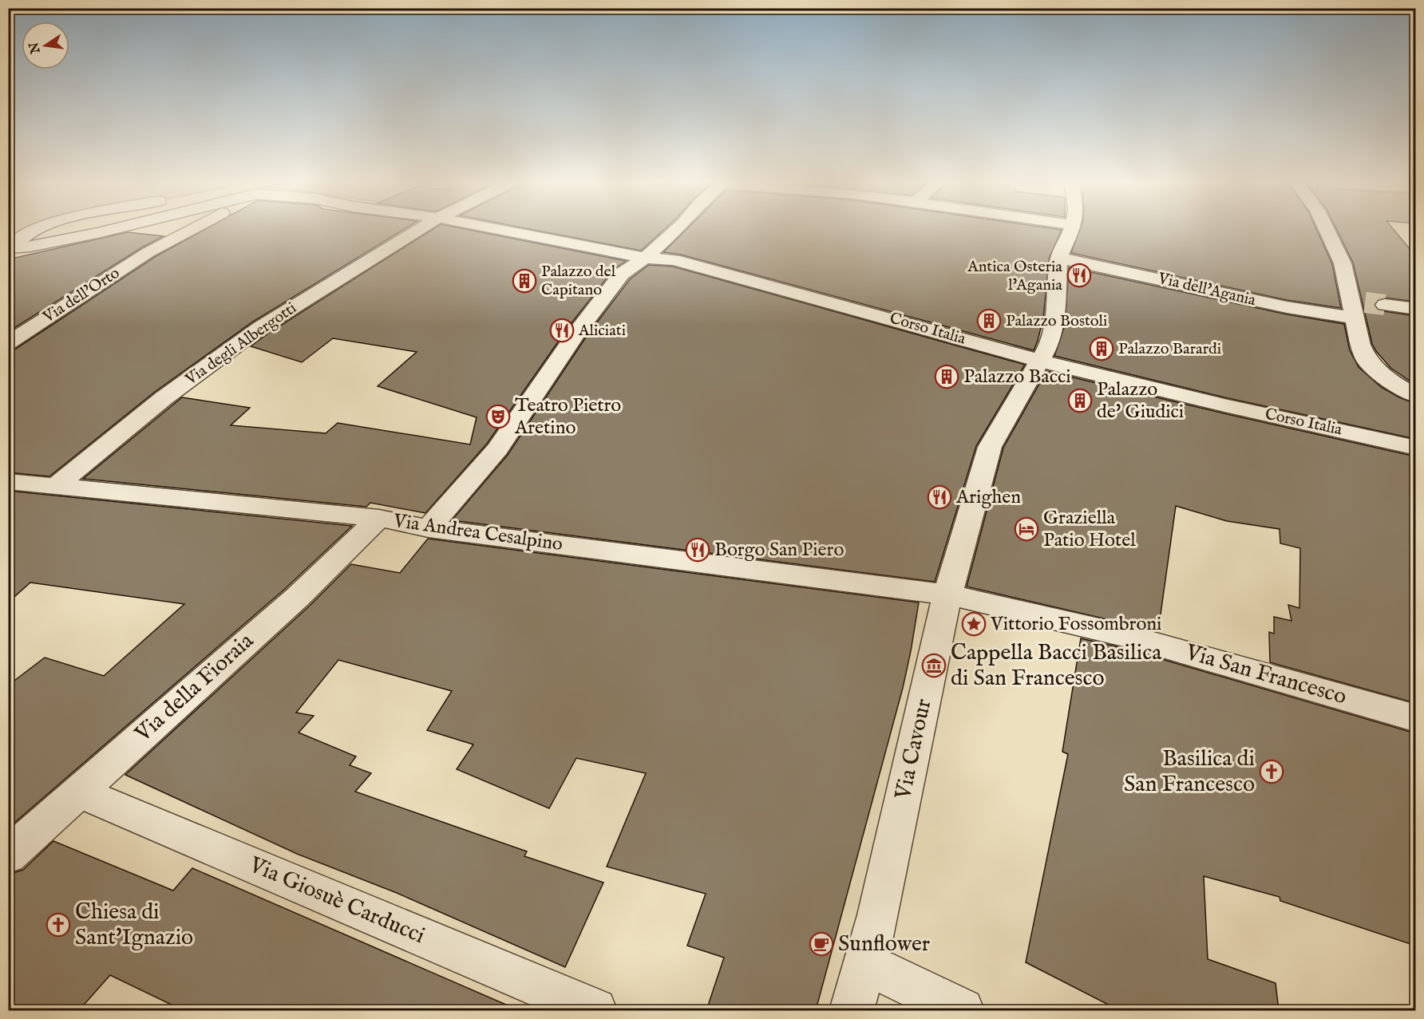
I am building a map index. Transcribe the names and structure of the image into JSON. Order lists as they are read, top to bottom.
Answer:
{
  "streets": {
    "street": [
      "Via dell'Agania",
      "Via dell'Orto",
      "Corso Italia",
      "Via degli Albergotti",
      "Via Andrea Cesalpino",
      "Via San Francesco",
      "Via della Fioraia",
      "Via Cavour",
      "Via Giosuè Carducci"
    ]
  },
  "crossings": [
    ["Via dell'Agania", "Via Cavour"],
    ["Corso Italia", "Via Cavour"],
    ["Via degli Albergotti", "Via Andrea Cesalpino"],
    ["Via Andrea Cesalpino", "Via San Francesco"],
    ["Via Andrea Cesalpino", "Via della Fioraia"],
    ["Via Andrea Cesalpino", "Via Cavour"],
    ["Via San Francesco", "Via Cavour"],
    ["Via della Fioraia", "Via Giosuè Carducci"]
  ],
  "places": {
    "restaurant": [
      "Antica Osteria l'Agania",
      "Aliciati",
      "Arighen",
      "Borgo San Piero"
    ],
    "building": [
      "Palazzo del Capitano",
      "Palazzo Bostoli",
      "Palazzo Barardi",
      "Palazzo Bacci",
      "Palazzo de' Giudici"
    ],
    "theatre": ["Teatro Pietro Aretino"],
    "hotel": ["Graziella Patio Hotel"],
    "place": ["Vittorio Fossombroni"],
    "museum": ["Cappella Bacci Basilica di San Francesco"],
    "church": ["Basilica di San Francesco", "Chiesa di Sant'Ignazio"],
    "cafe": ["Sunflower"]
  },
  "north": "left"
}
